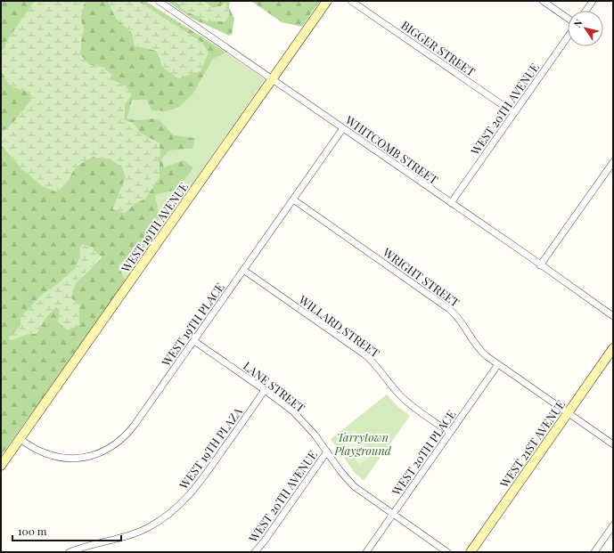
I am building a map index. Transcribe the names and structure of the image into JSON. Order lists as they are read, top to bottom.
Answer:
{
  "streets": {
    "street": [
      "BIGGER STREET",
      "WEST 20TH AVENUE",
      "WHITCOMB STREET",
      "WEST 19TH AVENUE",
      "WRIGHT STREET",
      "WEST 19TH PLACE",
      "WILLARD STREET",
      "LANE STREET",
      "WEST 21ST AVENUE",
      "WEST 19TH PLAZA",
      "WEST 20TH PLACE"
    ]
  },
  "crossings": [
    ["BIGGER STREET", "WEST 20TH AVENUE"],
    ["WEST 20TH AVENUE", "WHITCOMB STREET"],
    ["WEST 20TH AVENUE", "LANE STREET"],
    ["WHITCOMB STREET", "WEST 19TH AVENUE"],
    ["WHITCOMB STREET", "WEST 19TH PLACE"],
    ["WEST 19TH AVENUE", "WEST 19TH PLACE"],
    ["WRIGHT STREET", "WEST 19TH PLACE"],
    ["WRIGHT STREET", "WEST 21ST AVENUE"],
    ["WRIGHT STREET", "WEST 20TH PLACE"],
    ["WEST 19TH PLACE", "WILLARD STREET"],
    ["WEST 19TH PLACE", "LANE STREET"],
    ["WILLARD STREET", "WEST 20TH PLACE"],
    ["LANE STREET", "WEST 19TH PLAZA"],
    ["LANE STREET", "WEST 20TH PLACE"]
  ],
  "parks": ["Tarrytown Playground"],
  "scale_bar": "100 m",
  "north": "top left"
}
